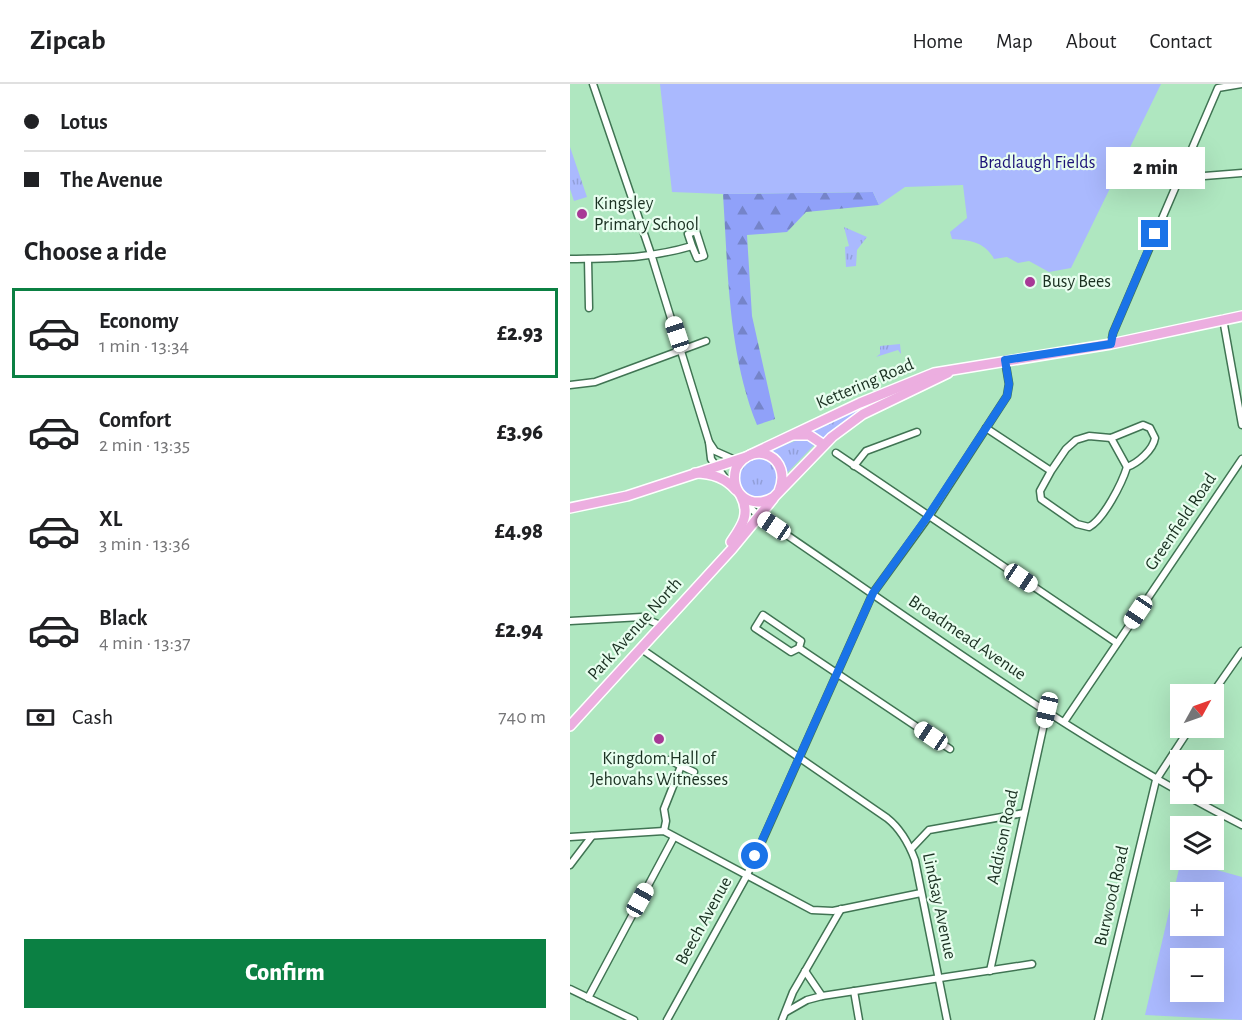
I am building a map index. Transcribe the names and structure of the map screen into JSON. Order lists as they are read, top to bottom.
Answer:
{
  "streets": {
    "main road": ["Kettering Road", "Park Avenue North"],
    "street": [
      "Greenfield Road",
      "Broadmead Avenue",
      "Addison Road",
      "Burwood Road",
      "Lindsay Avenue",
      "Beech Avenue"
    ]
  },
  "crossings": [
    ["Kettering Road", "Park Avenue North"],
    ["Kettering Road", "Broadmead Avenue"],
    ["Kettering Road", "Beech Avenue"],
    ["Greenfield Road", "Broadmead Avenue"],
    ["Park Avenue North", "Broadmead Avenue"],
    ["Park Avenue North", "Lindsay Avenue"],
    ["Broadmead Avenue", "Addison Road"],
    ["Broadmead Avenue", "Burwood Road"],
    ["Broadmead Avenue", "Beech Avenue"],
    ["Lindsay Avenue", "Beech Avenue"]
  ],
  "parks": ["Bradlaugh Fields"],
  "places": ["Kingsley Primary School", "Busy Bees", "Kingdom Hall of Jehovahs Witnesses"],
  "north": "top right",
  "page": {
    "header": "Zipcab",
    "nav": [
      "Home",
      "Map",
      "About",
      "Contact"
    ],
    "banner": ["Lotus", "The Avenue"],
    "bubble": "2 min",
    "heading": "Choose a ride",
    "list": [
      {
        "name": "Economy",
        "note": "1 min · 13:34",
        "value": "£2.93"
      },
      {
        "name": "Comfort",
        "note": "2 min · 13:35",
        "value": "£3.96"
      },
      {
        "name": "XL",
        "note": "3 min · 13:36",
        "value": "£4.98"
      },
      {
        "name": "Black",
        "note": "4 min · 13:37",
        "value": "£2.94"
      }
    ],
    "pay": ["Cash", "740 m"],
    "map_buttons": ["+", "−"],
    "buttons": "Confirm"
  }
}
